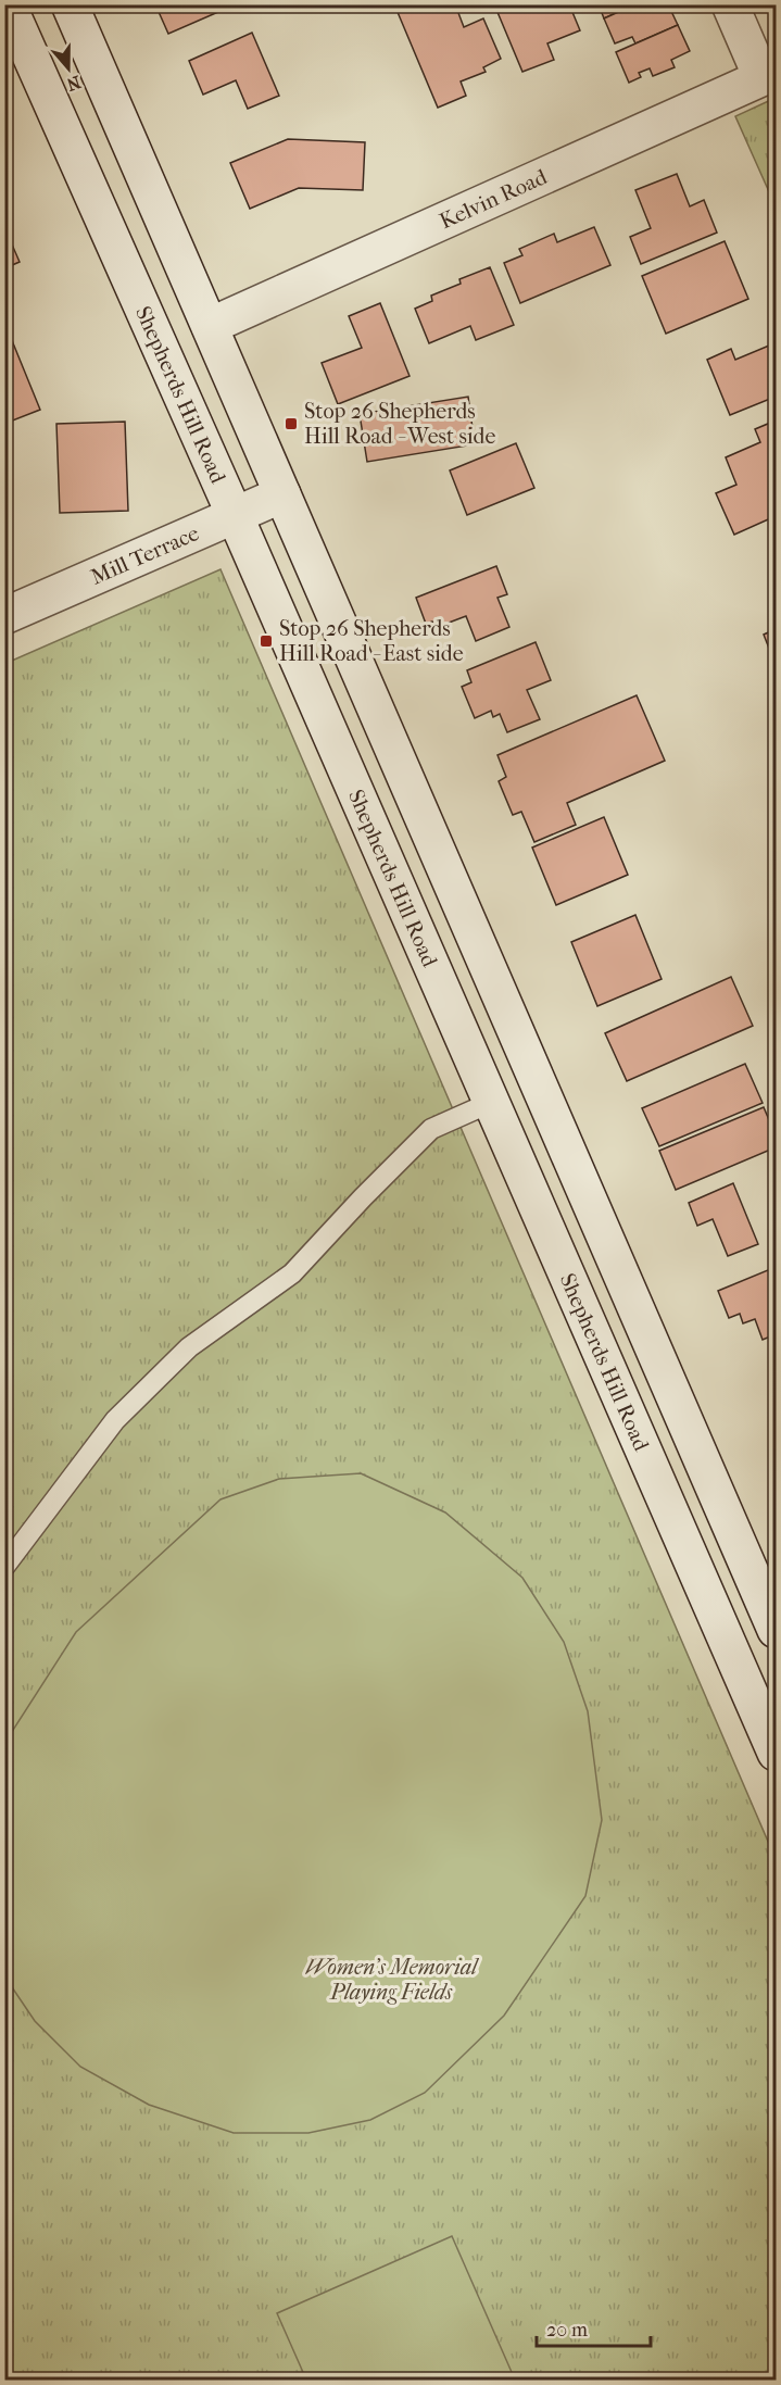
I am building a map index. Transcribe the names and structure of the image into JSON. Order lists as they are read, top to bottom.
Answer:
{
  "streets": {
    "main road": ["Kelvin Road", "Shepherds Hill Road", "Mill Terrace"]
  },
  "crossings": [
    ["Shepherds Hill Road", "Mill Terrace"]
  ],
  "parks": ["Women's Memorial Playing Fields"],
  "places": {
    "transit": ["Stop 26 Shepherds Hill Road - West side", "Stop 26 Shepherds Hill Road - East side"]
  },
  "scale_bar": "20 m",
  "north": "bottom"
}
